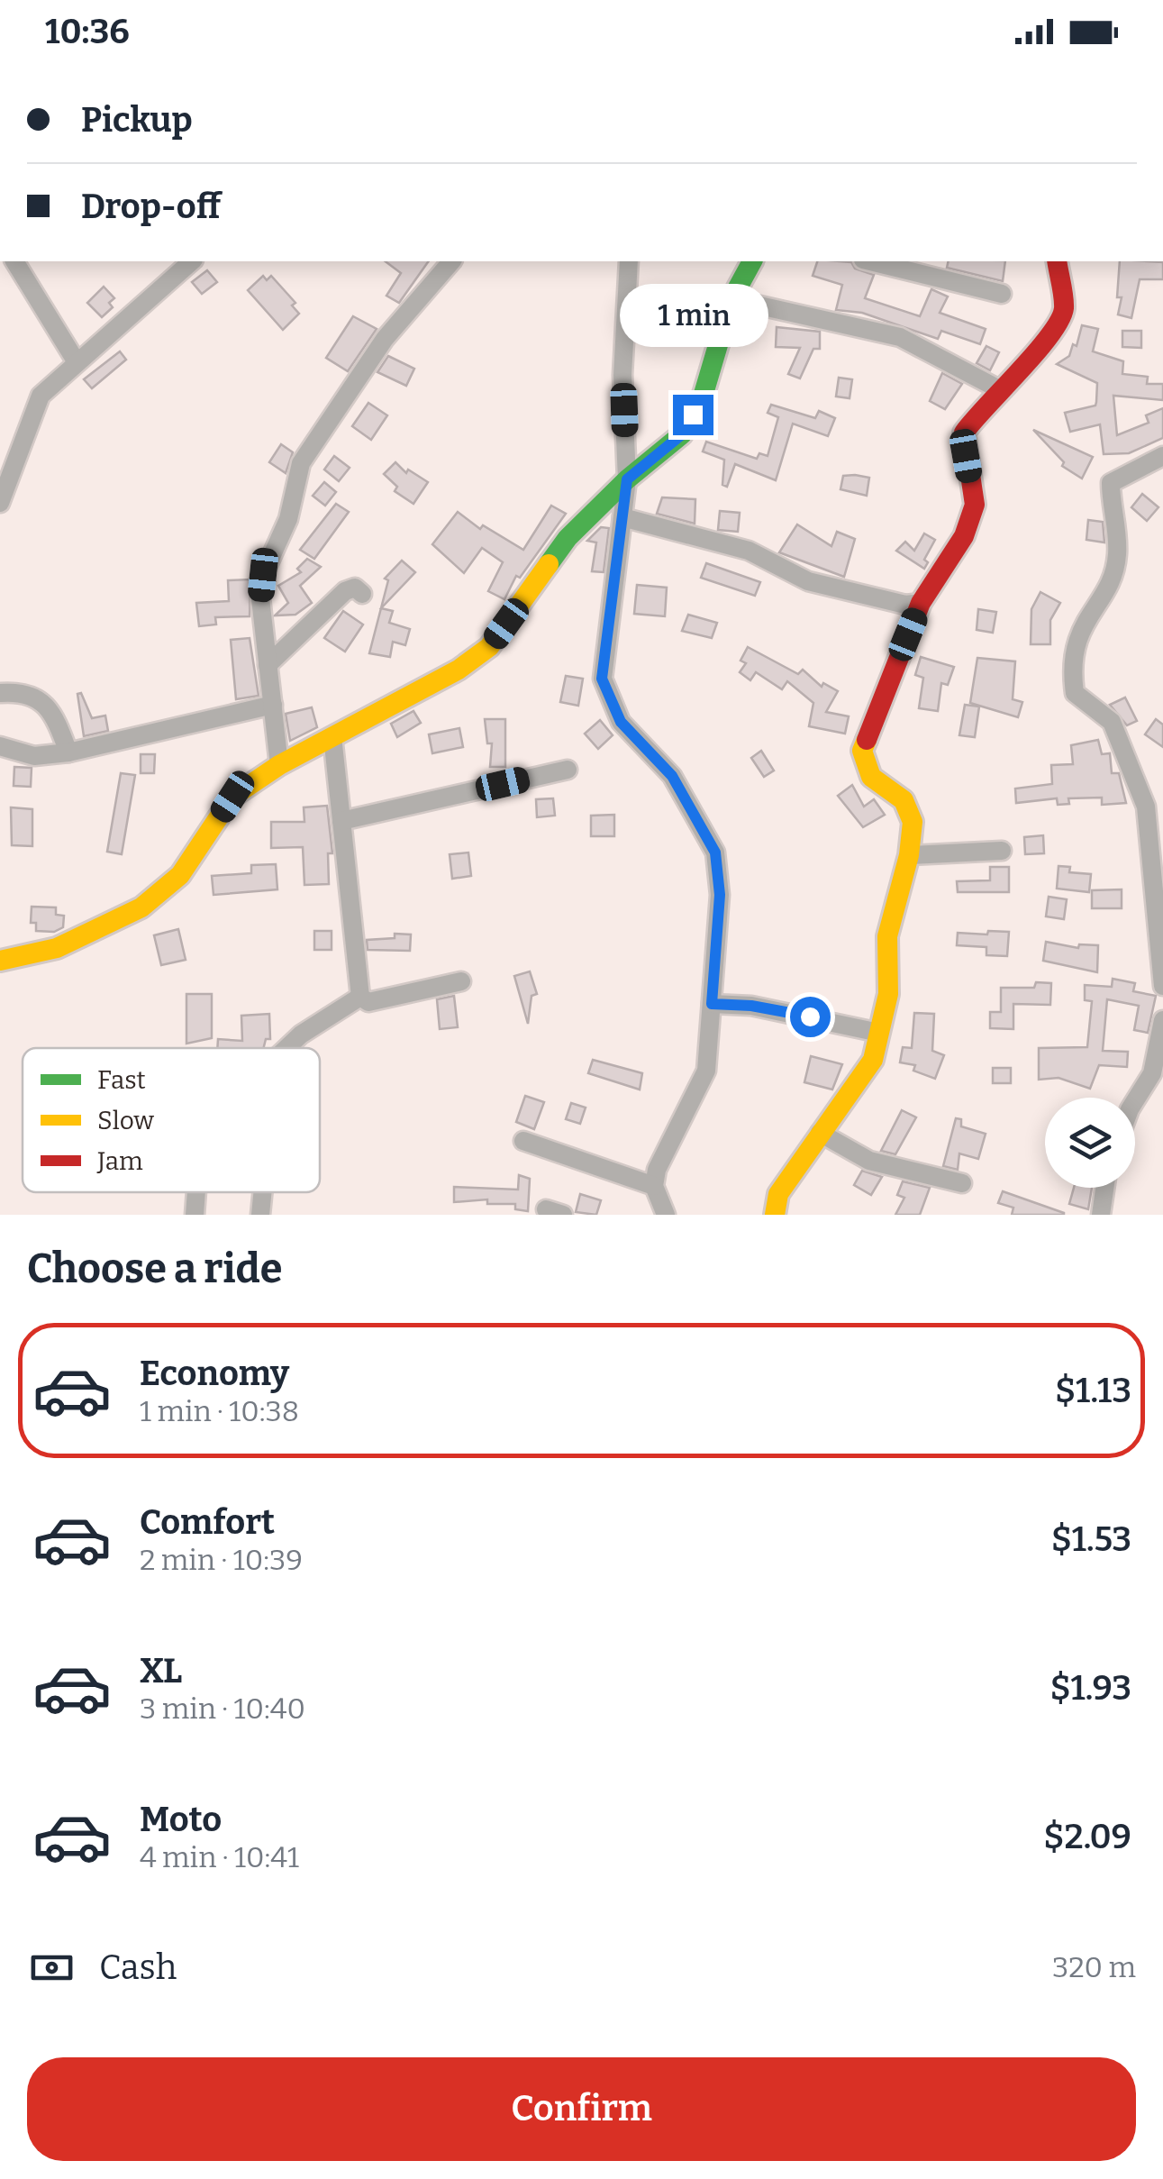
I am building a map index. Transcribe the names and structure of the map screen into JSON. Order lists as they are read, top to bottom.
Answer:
{
  "legend": ["Fast", "Slow", "Jam"],
  "page": {
    "status": "10:36",
    "banner": ["Pickup", "Drop-off"],
    "bubble": "1 min",
    "heading": "Choose a ride",
    "list": [
      {
        "name": "Economy",
        "note": "1 min · 10:38",
        "value": "$1.13"
      },
      {
        "name": "Comfort",
        "note": "2 min · 10:39",
        "value": "$1.53"
      },
      {
        "name": "XL",
        "note": "3 min · 10:40",
        "value": "$1.93"
      },
      {
        "name": "Moto",
        "note": "4 min · 10:41",
        "value": "$2.09"
      }
    ],
    "pay": ["Cash", "320 m"],
    "buttons": "Confirm"
  }
}
